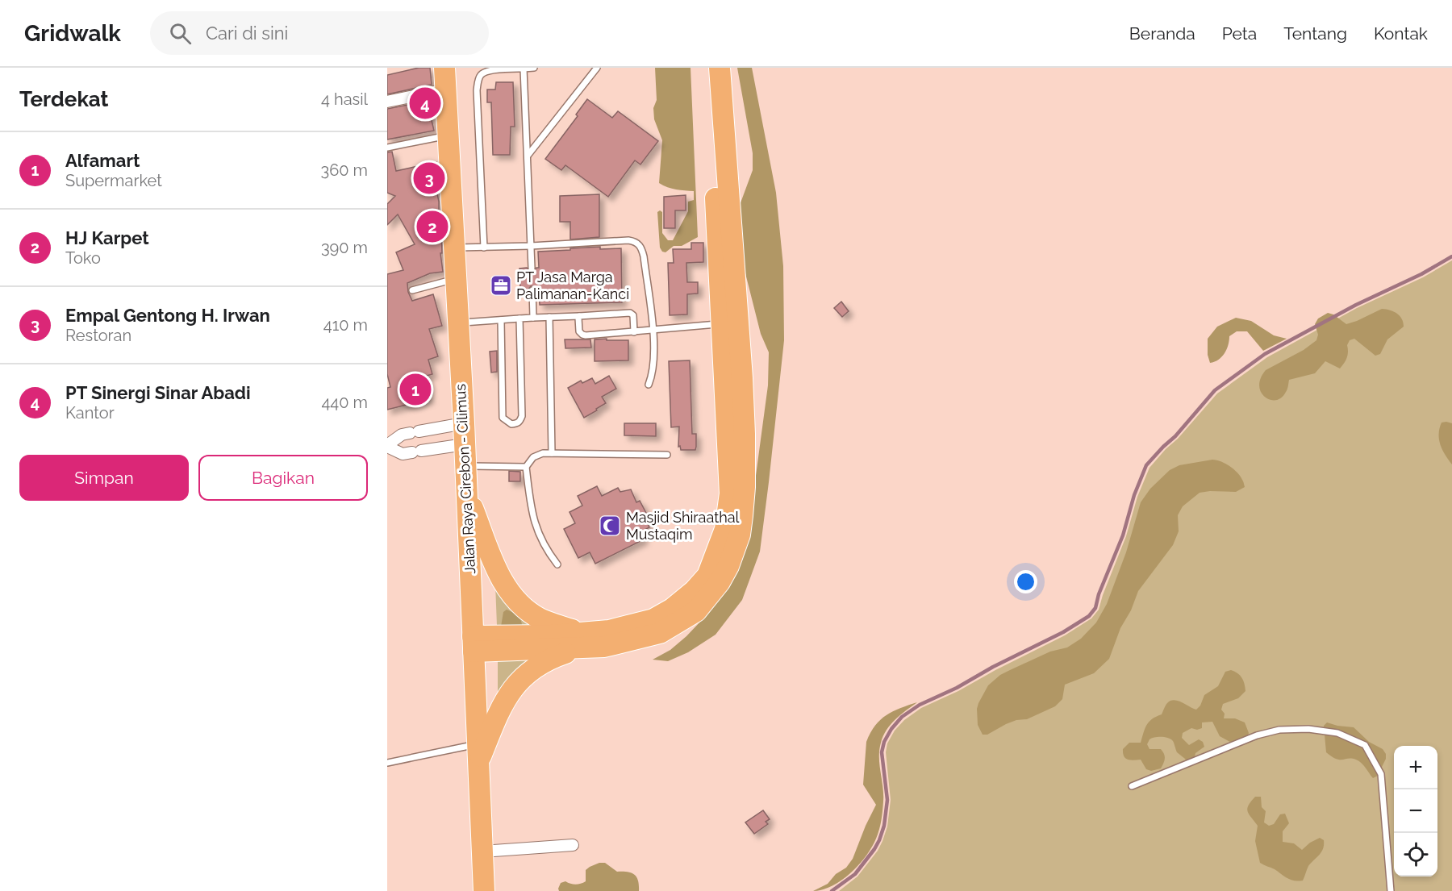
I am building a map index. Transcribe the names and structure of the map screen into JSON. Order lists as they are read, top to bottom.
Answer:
{
  "streets": {
    "highway": ["Jalan Raya Cirebon - Cilimus"]
  },
  "places": {
    "office": ["PT Jasa Marga Palimanan-Kanci"],
    "mosque": ["Masjid Shiraathal Mustaqim"]
  },
  "page": {
    "header": "Gridwalk",
    "search": "Cari di sini",
    "nav": [
      "Beranda",
      "Peta",
      "Tentang",
      "Kontak"
    ],
    "heading": ["Terdekat", "4 hasil"],
    "pins": [
      "4",
      "3",
      "2",
      "1"
    ],
    "list": [
      {
        "mark": "1",
        "name": "Alfamart",
        "note": "Supermarket",
        "value": "360 m"
      },
      {
        "mark": "2",
        "name": "HJ Karpet",
        "note": "Toko",
        "value": "390 m"
      },
      {
        "mark": "3",
        "name": "Empal Gentong H. Irwan",
        "note": "Restoran",
        "value": "410 m"
      },
      {
        "mark": "4",
        "name": "PT Sinergi Sinar Abadi",
        "note": "Kantor",
        "value": "440 m"
      }
    ],
    "buttons": ["Simpan", "Bagikan"],
    "map_buttons": ["+", "−"]
  }
}
